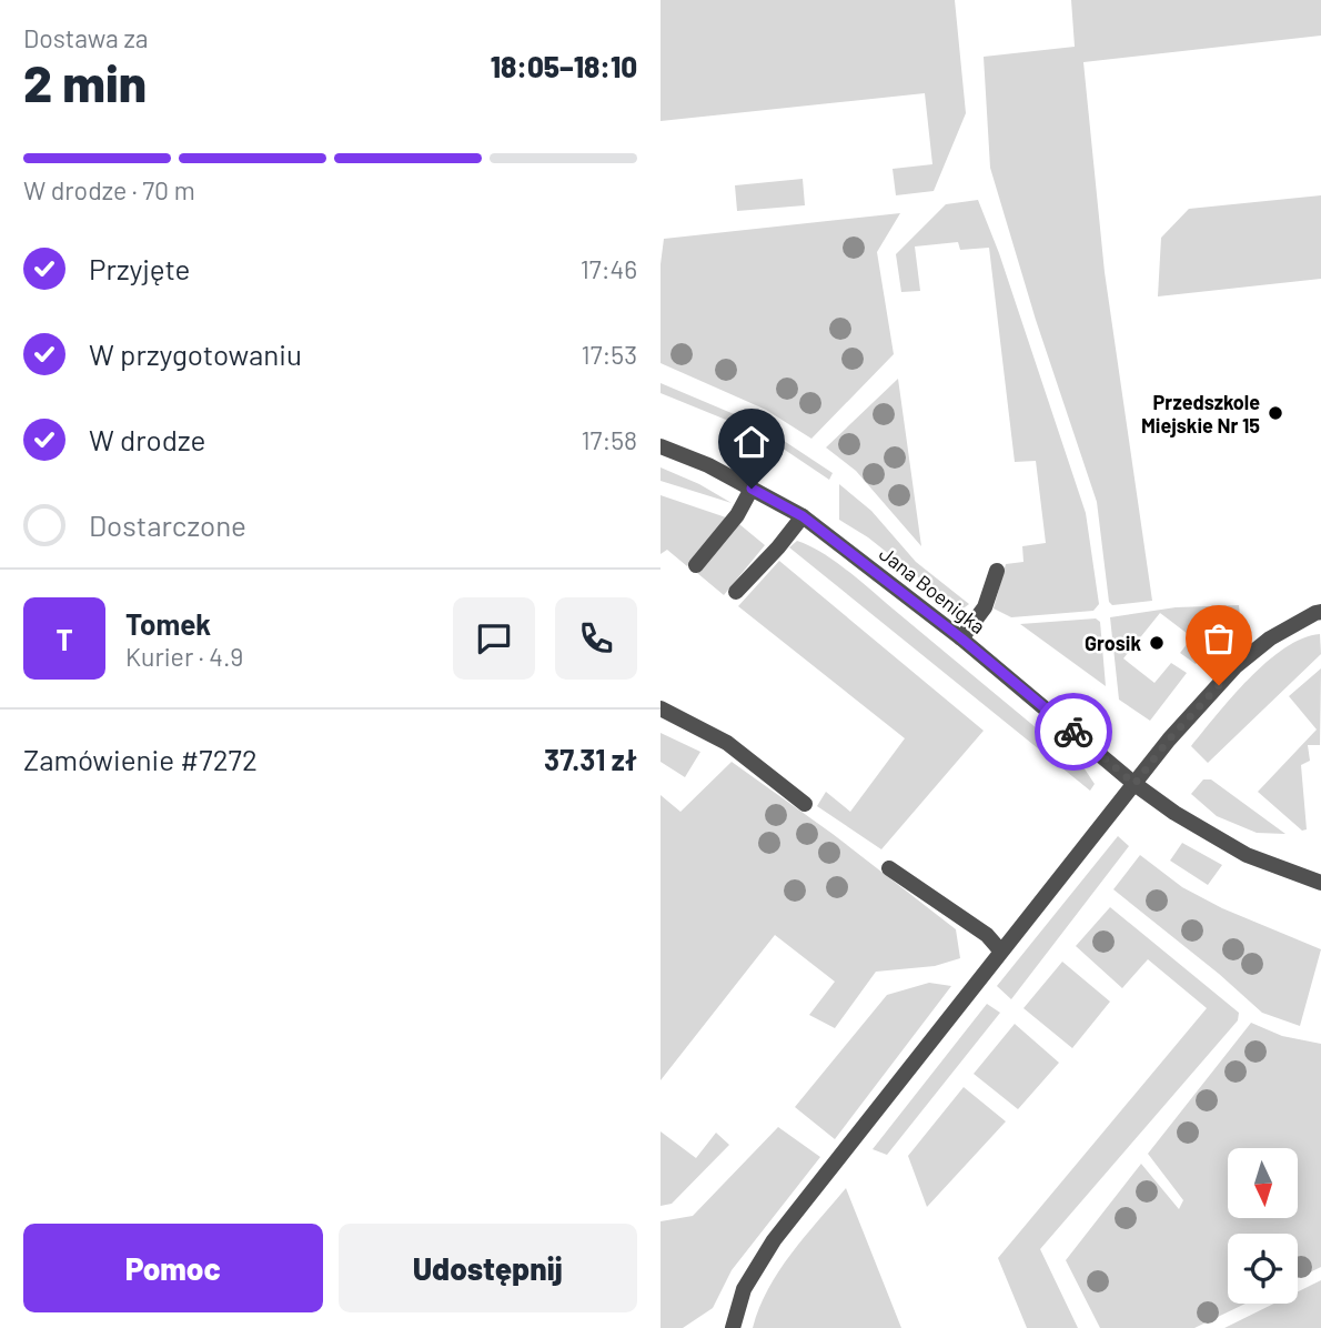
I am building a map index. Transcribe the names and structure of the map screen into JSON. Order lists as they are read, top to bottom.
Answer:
{
  "streets": {
    "street": ["Jana Boenigka"]
  },
  "places": ["Przedszkole Miejskie Nr 15", "Grosik"],
  "north": "bottom",
  "page": {
    "heading": ["2 min", "Dostawa za", "18:05–18:10"],
    "panel": [
      "Tomek",
      "Kurier · 4.9",
      "Zamówienie #7272",
      "37.31 zł"
    ],
    "bar": "W drodze · 70 m",
    "list": [
      ["Przyjęte", "17:46"],
      ["W przygotowaniu", "17:53"],
      ["W drodze", "17:58"],
      "Dostarczone"
    ],
    "round": "T",
    "buttons": ["Pomoc", "Udostępnij"]
  }
}
